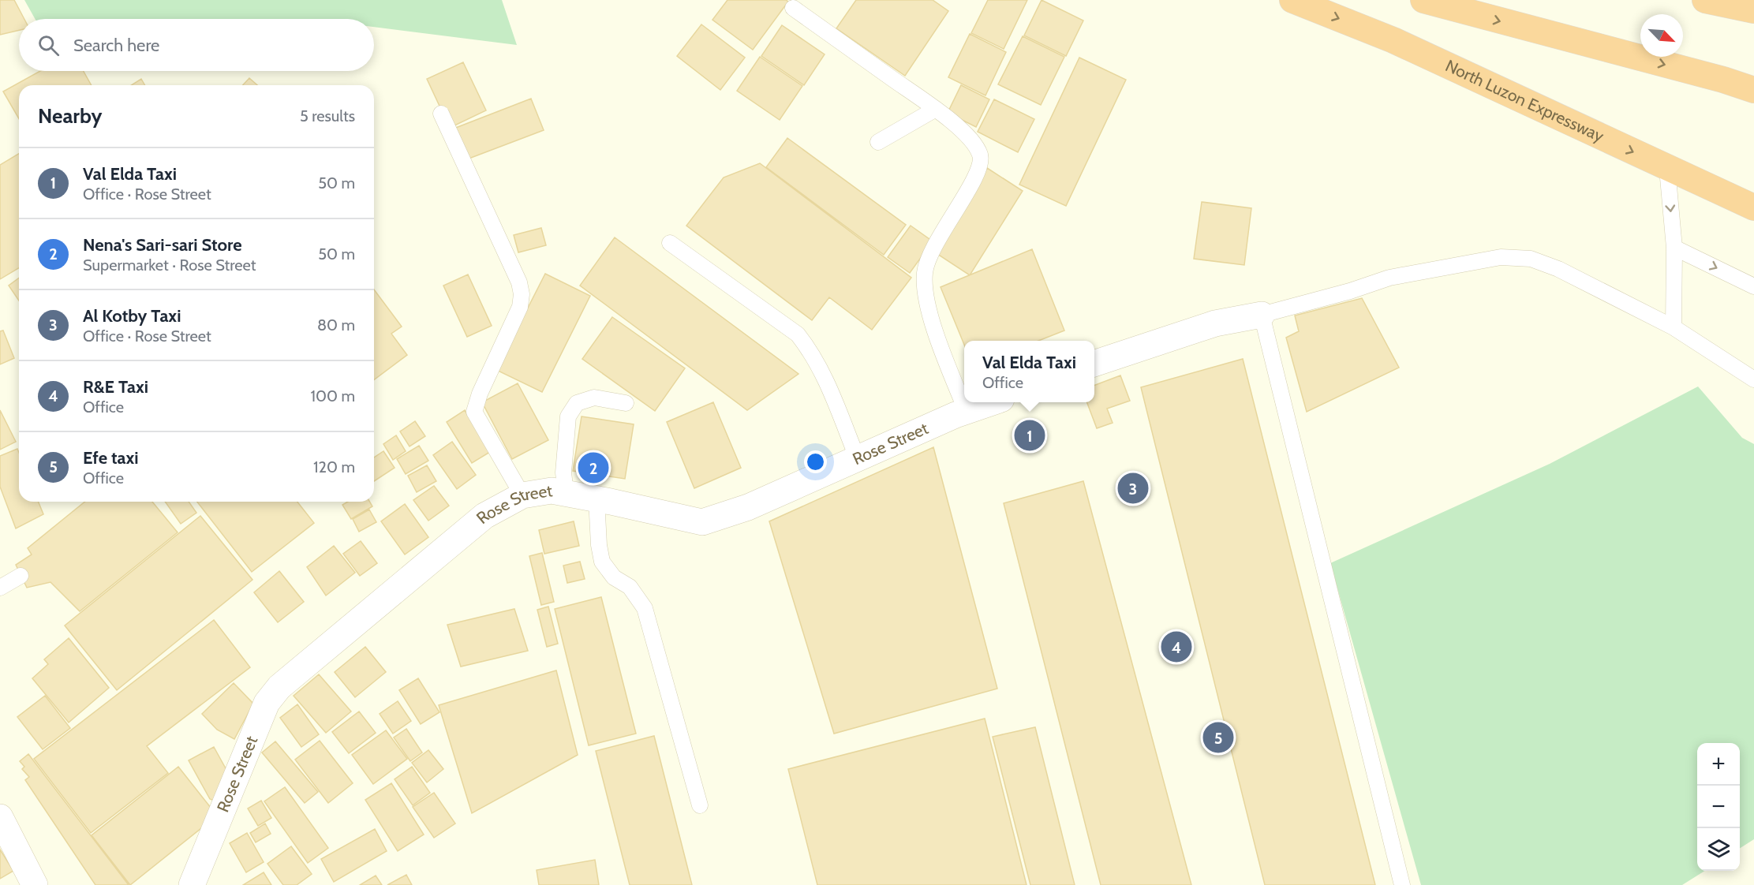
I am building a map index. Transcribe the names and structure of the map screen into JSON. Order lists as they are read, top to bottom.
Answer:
{
  "streets": {
    "highway": ["North Luzon Expressway"],
    "street": ["Rose Street"]
  },
  "north": "bottom right",
  "page": {
    "search": "Search here",
    "heading": ["Nearby", "5 results"],
    "list": [
      {
        "mark": "1",
        "name": "Val Elda Taxi",
        "note": "Office · Rose Street",
        "value": "50 m"
      },
      {
        "mark": "2",
        "name": "Nena's Sari-sari Store",
        "note": "Supermarket · Rose Street",
        "value": "50 m"
      },
      {
        "mark": "3",
        "name": "Al Kotby Taxi",
        "note": "Office · Rose Street",
        "value": "80 m"
      },
      {
        "mark": "4",
        "name": "R&E Taxi",
        "note": "Office",
        "value": "100 m"
      },
      {
        "mark": "5",
        "name": "Efe taxi",
        "note": "Office",
        "value": "120 m"
      }
    ],
    "popup": ["Val Elda Taxi", "Office"],
    "pins": [
      "1",
      "2",
      "3",
      "4",
      "5"
    ],
    "map_buttons": ["+", "−"]
  }
}
